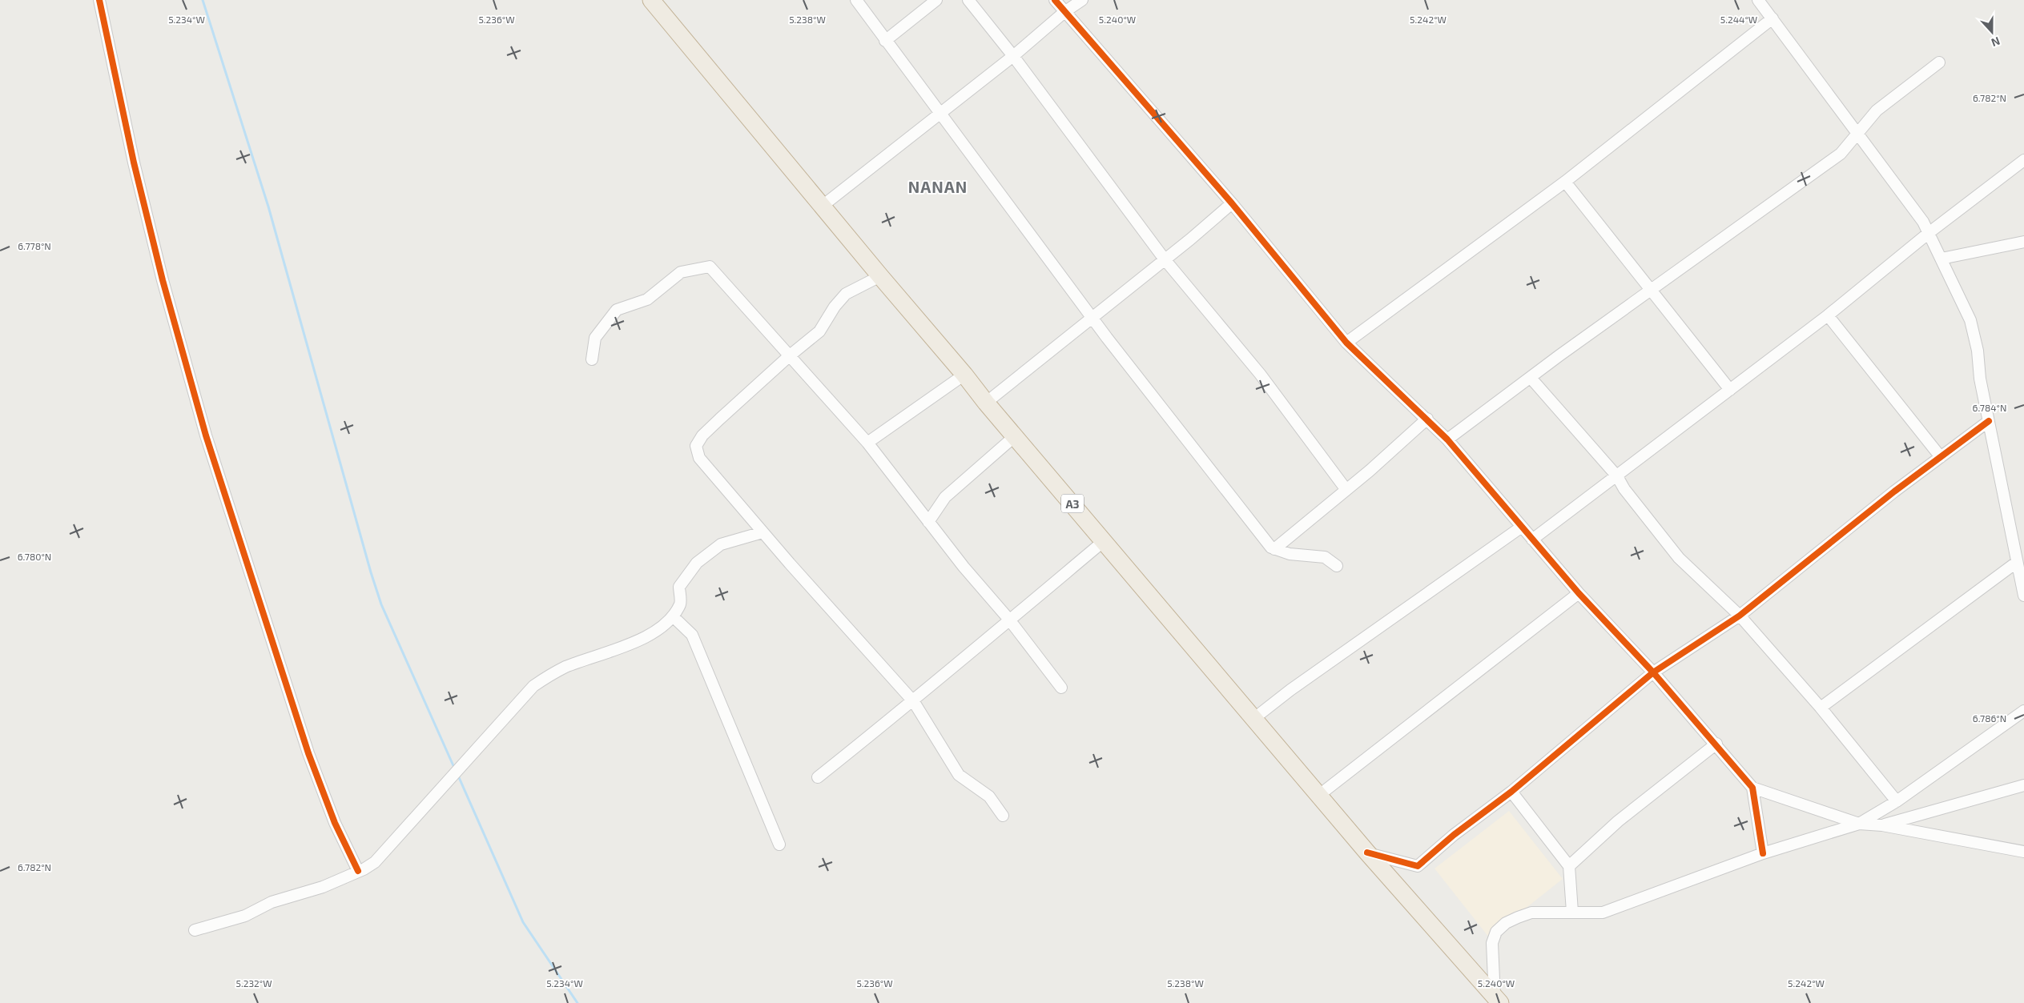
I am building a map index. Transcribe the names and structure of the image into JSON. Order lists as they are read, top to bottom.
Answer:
{
  "streets": {
    "highway": ["A3"]
  },
  "districts": ["NANAN"],
  "north": "bottom",
  "coordinates": [
    "5.234°W",
    "5.236°W",
    "5.238°W",
    "5.240°W",
    "5.242°W",
    "5.244°W",
    "6.782°N",
    "6.778°N",
    "6.784°N",
    "6.780°N",
    "6.786°N",
    "5.232°W"
  ]
}
